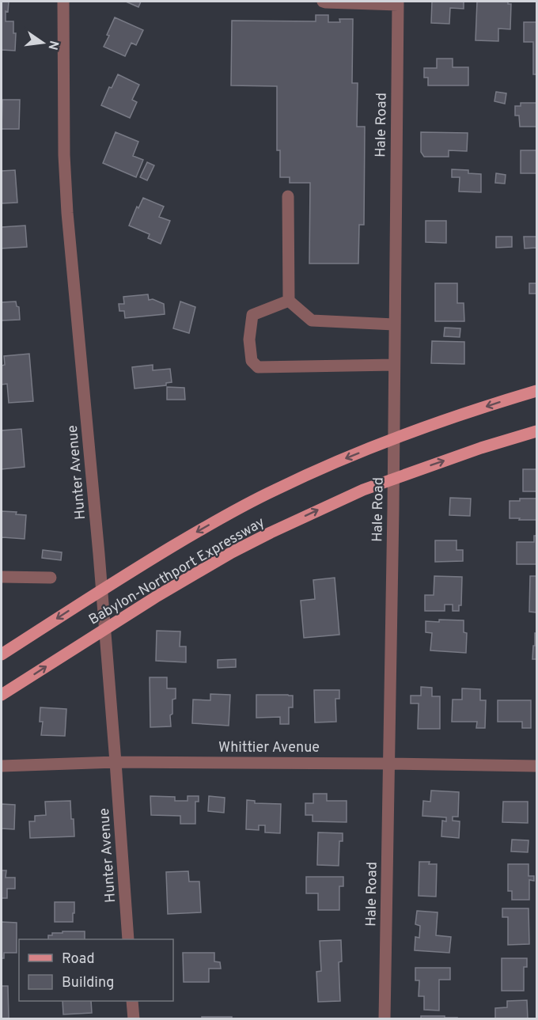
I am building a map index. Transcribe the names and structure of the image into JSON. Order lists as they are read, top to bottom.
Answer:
{
  "streets": {
    "main road": ["Babylon-Northport Expressway"],
    "street": ["Hale Road", "Hunter Avenue", "Whittier Avenue"]
  },
  "crossings": [
    ["Hale Road", "Babylon-Northport Expressway"],
    ["Hale Road", "Whittier Avenue"],
    ["Hunter Avenue", "Babylon-Northport Expressway"],
    ["Hunter Avenue", "Whittier Avenue"]
  ],
  "legend": ["Road", "Building"],
  "north": "right"
}
